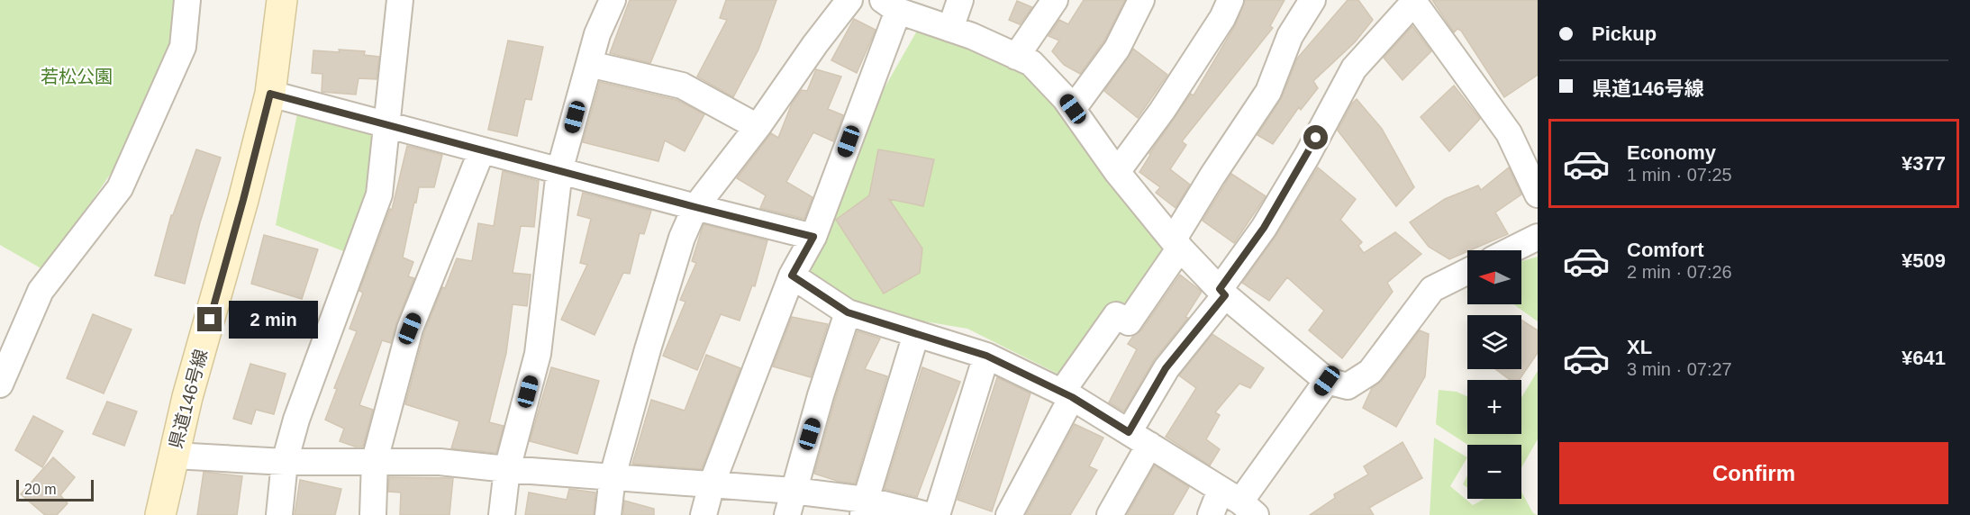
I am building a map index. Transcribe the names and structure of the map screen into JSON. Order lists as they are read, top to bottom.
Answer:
{
  "streets": {
    "main road": ["県道146号線"]
  },
  "parks": ["若松公園"],
  "scale_bar": "20 m",
  "north": "left",
  "page": {
    "banner": ["Pickup", "県道146号線"],
    "list": [
      {
        "name": "Economy",
        "note": "1 min · 07:25",
        "value": "¥377"
      },
      {
        "name": "Comfort",
        "note": "2 min · 07:26",
        "value": "¥509"
      },
      {
        "name": "XL",
        "note": "3 min · 07:27",
        "value": "¥641"
      }
    ],
    "map_buttons": ["+", "−"],
    "bubble": "2 min",
    "buttons": "Confirm",
    "scale": "20 m"
  }
}
